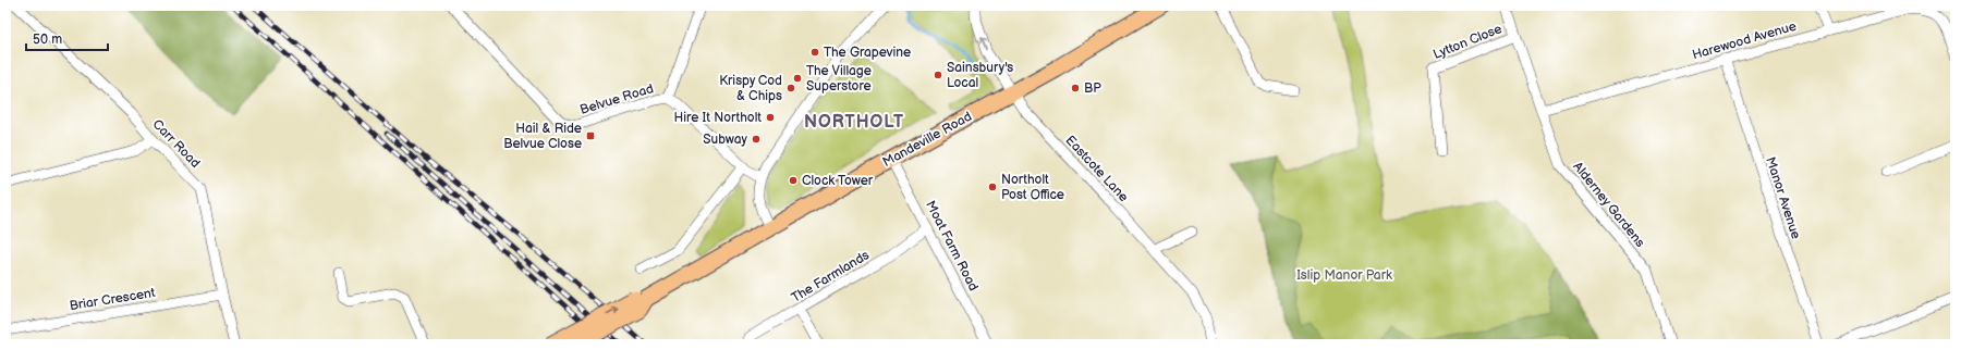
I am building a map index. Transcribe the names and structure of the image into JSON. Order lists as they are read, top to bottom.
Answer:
{
  "streets": {
    "main road": ["Mandeville Road"],
    "street": [
      "Harewood Avenue",
      "Lytton Close",
      "Belvue Road",
      "Carr Road",
      "Eastcote Lane",
      "Manor Avenue",
      "Alderney Gardens",
      "Moat Farm Road",
      "The Farmlands",
      "Briar Crescent"
    ]
  },
  "crossings": [
    ["Harewood Avenue", "Manor Avenue"],
    ["Harewood Avenue", "Alderney Gardens"],
    ["Lytton Close", "Alderney Gardens"],
    ["Mandeville Road", "Eastcote Lane"],
    ["Mandeville Road", "Moat Farm Road"],
    ["Carr Road", "Briar Crescent"],
    ["Moat Farm Road", "The Farmlands"]
  ],
  "districts": ["NORTHOLT"],
  "parks": ["Islip Manor Park"],
  "places": {
    "other": [
      "The Grapevine",
      "Sainsbury's Local",
      "The Village Superstore",
      "Krispy Cod & Chips",
      "BP",
      "Hire It Northolt",
      "Subway",
      "Clock Tower",
      "Northolt Post Office"
    ],
    "transit": ["Hail & Ride Belvue Close"]
  },
  "scale_bar": "50 m"
}
